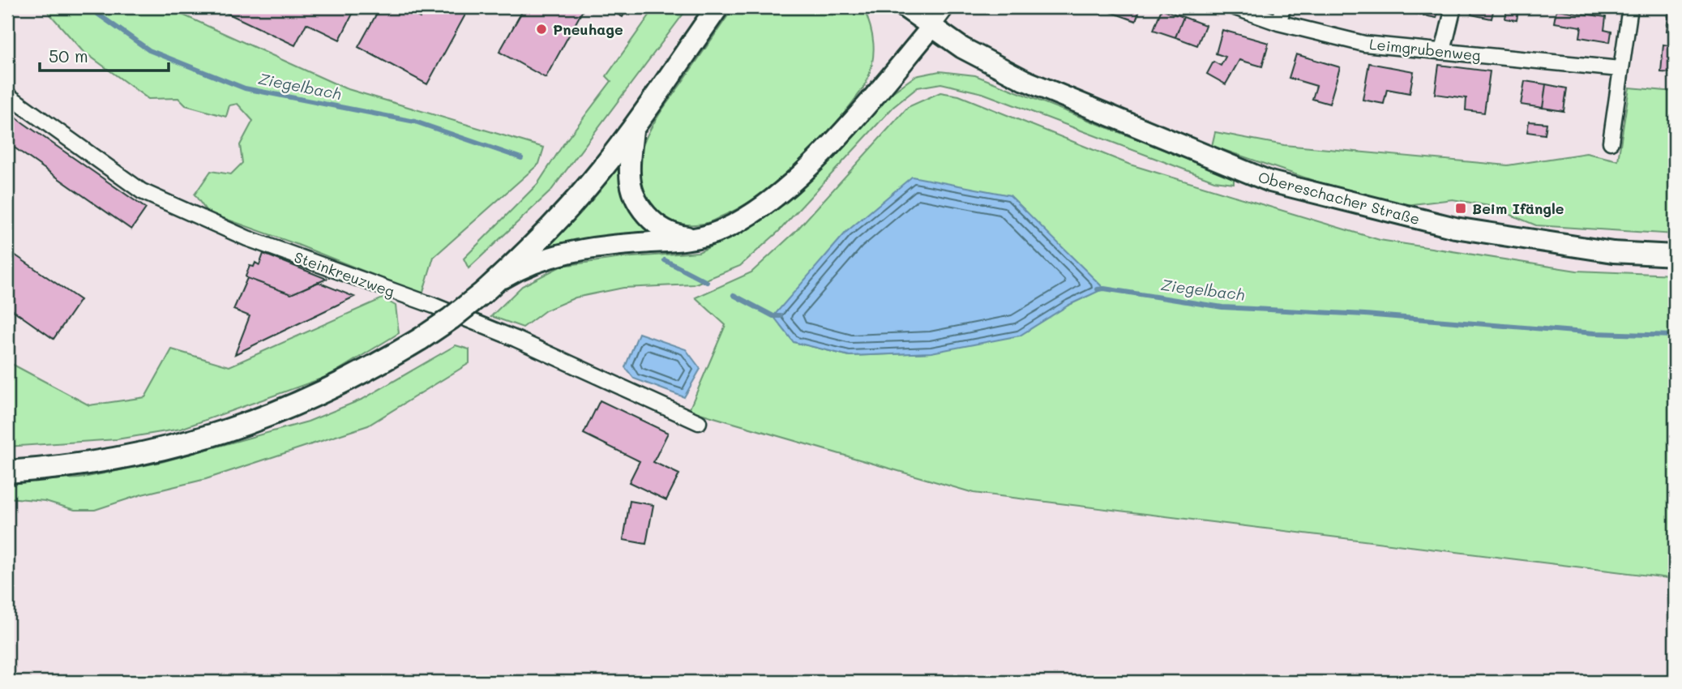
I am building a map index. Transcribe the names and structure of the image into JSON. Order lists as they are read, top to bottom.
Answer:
{
  "streets": {
    "main road": ["Obereschacher Straße"],
    "street": ["Leimgrubenweg", "Steinkreuzweg"]
  },
  "water": ["Ziegelbach"],
  "places": {
    "other": ["Pneuhage"],
    "transit": ["Beim Ifängle"]
  },
  "scale_bar": "50 m"
}
